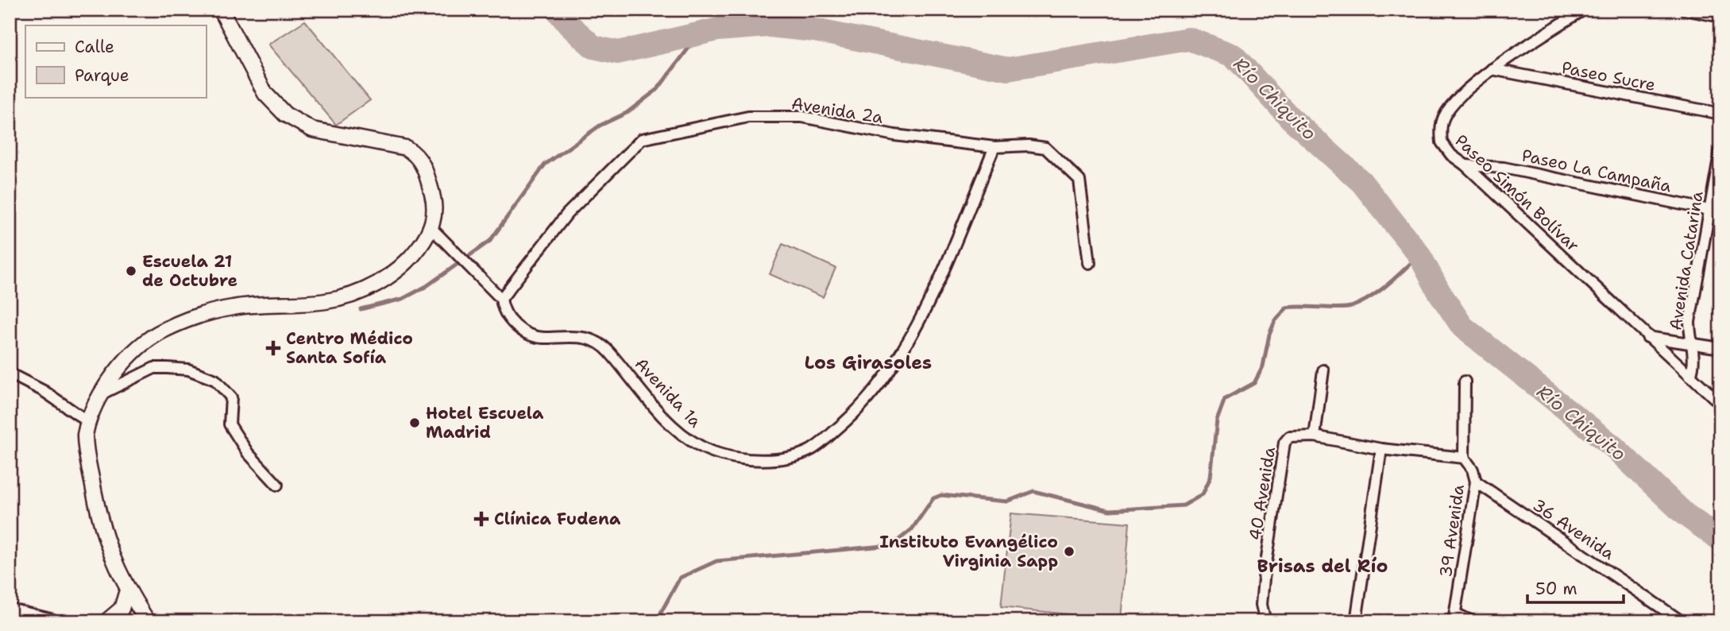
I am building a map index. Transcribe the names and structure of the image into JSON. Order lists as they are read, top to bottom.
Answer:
{
  "streets": {
    "street": [
      "Paseo Sucre",
      "Avenida 2a",
      "Paseo La Campaña",
      "Paseo Simón Bolívar",
      "Avenida Catarina",
      "Avenida 1a",
      "40 Avenida",
      "36 Avenida",
      "39 Avenida"
    ]
  },
  "crossings": [
    ["Paseo Sucre", "Paseo Simón Bolívar"],
    ["Avenida 2a", "Avenida 1a"],
    ["Paseo La Campaña", "Paseo Simón Bolívar"],
    ["Paseo La Campaña", "Avenida Catarina"],
    ["Paseo Simón Bolívar", "Avenida Catarina"],
    ["36 Avenida", "39 Avenida"]
  ],
  "districts": ["Los Girasoles", "Brisas del Río"],
  "water": ["Río Chiquito"],
  "places": {
    "other": ["Escuela 21 de Octubre", "Hotel Escuela Madrid", "Instituto Evangélico Virginia Sapp"],
    "health": ["Centro Médico Santa Sofía", "Clínica Fudena"]
  },
  "legend": ["Calle", "Parque"],
  "scale_bar": "50 m"
}
